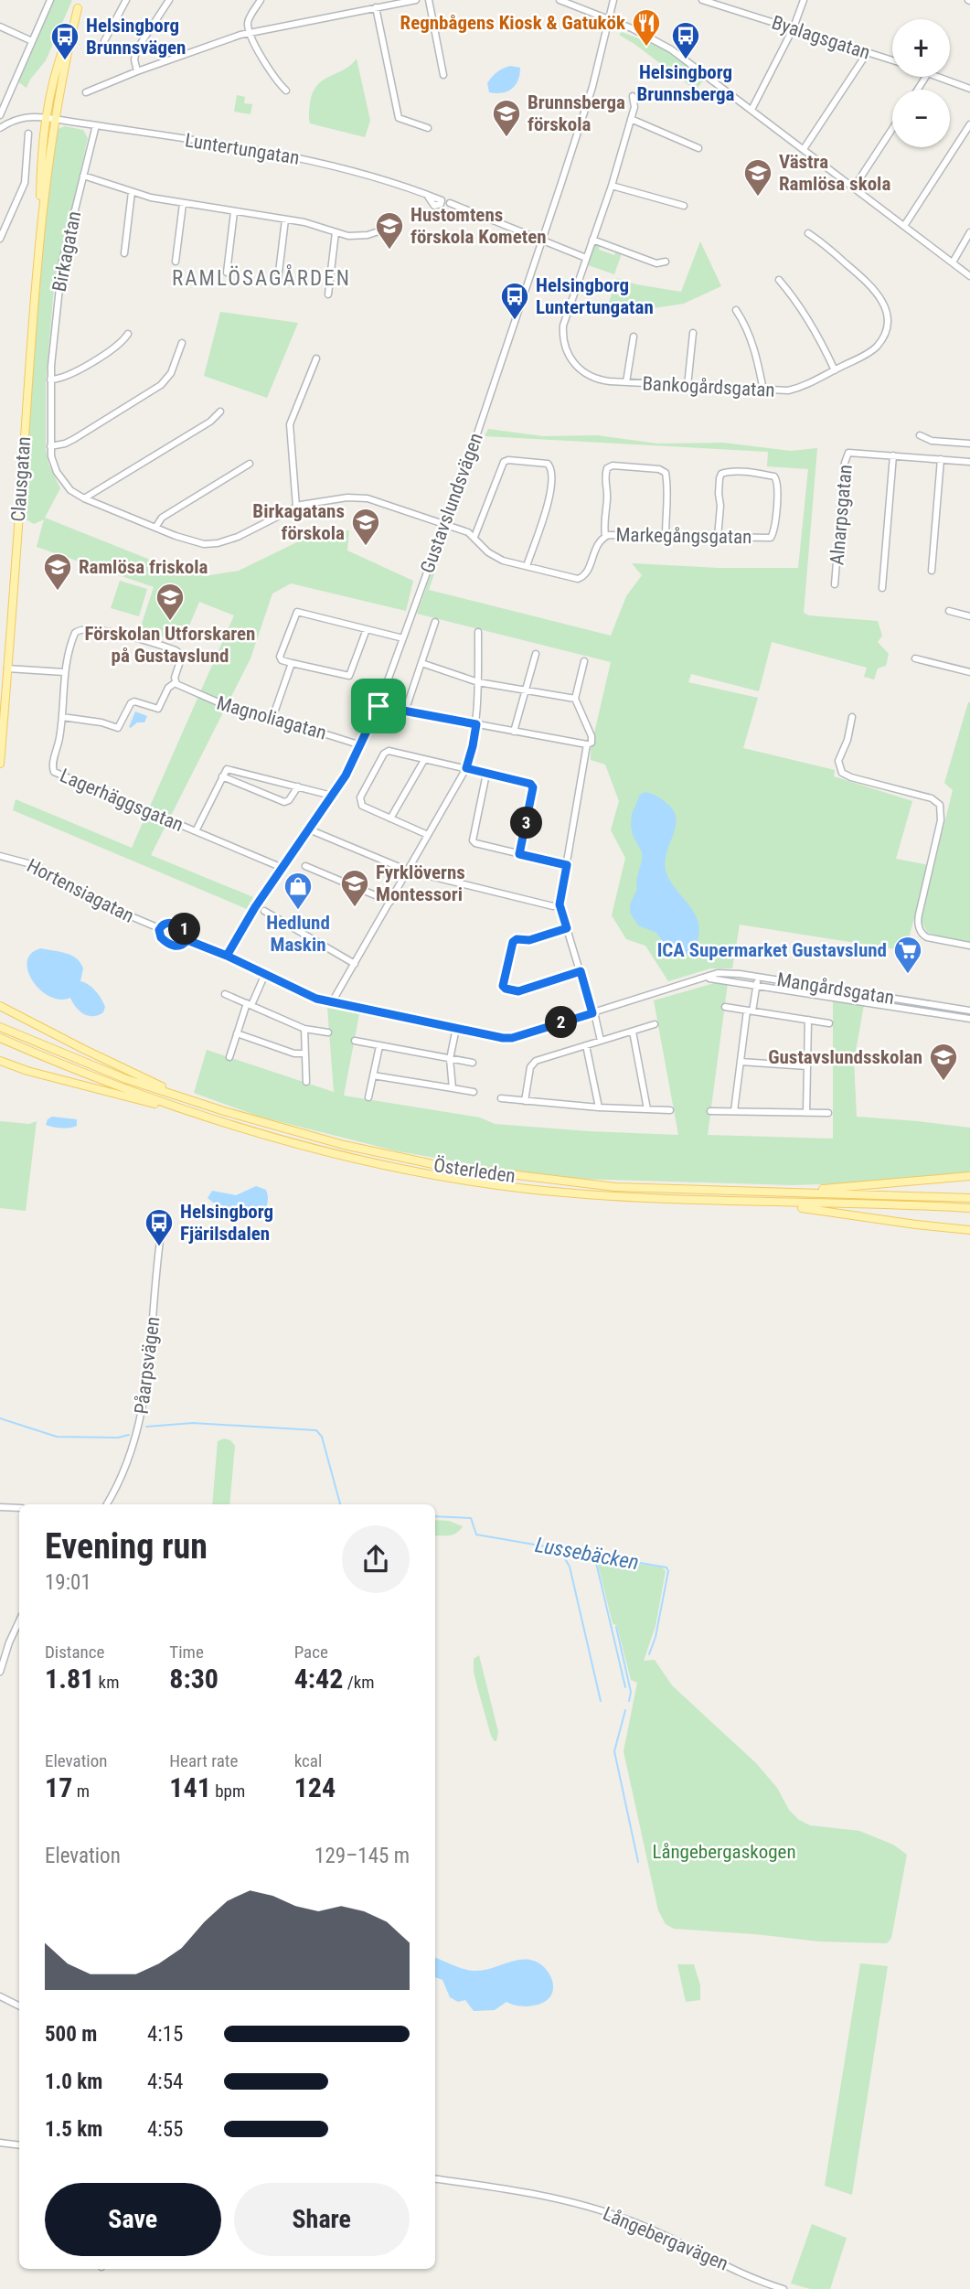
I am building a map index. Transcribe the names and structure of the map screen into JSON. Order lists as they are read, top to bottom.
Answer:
{
  "streets": {
    "main road": ["Clausgatan", "Österleden"],
    "street": [
      "Byalagsgatan",
      "Luntertungatan",
      "Birkagatan",
      "Bankogårdsgatan",
      "Gustavslundsvägen",
      "Alnarpsgatan",
      "Markegångsgatan",
      "Magnoliagatan",
      "Lagerhäggsgatan",
      "Hortensiagatan",
      "Mangårdsgatan",
      "Påarpsvägen",
      "Långebergavägen"
    ]
  },
  "crossings": [
    ["Luntertungatan", "Birkagatan"],
    ["Luntertungatan", "Clausgatan"],
    ["Birkagatan", "Gustavslundsvägen"],
    ["Birkagatan", "Markegångsgatan"],
    ["Gustavslundsvägen", "Markegångsgatan"],
    ["Gustavslundsvägen", "Magnoliagatan"],
    ["Gustavslundsvägen", "Lagerhäggsgatan"],
    ["Gustavslundsvägen", "Hortensiagatan"],
    ["Gustavslundsvägen", "Mangårdsgatan"],
    ["Hortensiagatan", "Mangårdsgatan"]
  ],
  "districts": ["RAMLÖSAGÅRDEN"],
  "water": ["Lussebäcken"],
  "parks": ["Långebergaskogen"],
  "places": {
    "restaurant": ["Regnbågens Kiosk & Gatukök"],
    "bus stop": [
      "Helsingborg Brunnsberga",
      "Helsingborg Brunnsvägen",
      "Helsingborg Luntertungatan",
      "Helsingborg Fjärilsdalen"
    ],
    "school or university": [
      "Brunnsberga förskola",
      "Västra Ramlösa skola",
      "Hustomtens förskola Kometen",
      "Birkagatans förskola",
      "Ramlösa friskola",
      "Förskolan Utforskaren på Gustavslund",
      "Fyrklöverns Montessori",
      "Gustavslundsskolan"
    ],
    "shop": ["Hedlund Maskin"],
    "supermarket": ["ICA Supermarket Gustavslund"]
  },
  "page": {
    "map_buttons": ["+", "−"],
    "pins": ["3", "1", "2"],
    "heading": ["Evening run", "19:01"],
    "stats": [
      ["Distance", "1.81 km"],
      ["Time", "8:30"],
      ["Pace", "4:42 /km"],
      ["Elevation", "17 m"],
      ["Heart rate", "141 bpm"],
      ["kcal", "124"]
    ],
    "chart": ["Elevation", "129–145 m"],
    "list": [
      {
        "name": "500 m",
        "note": "4:15"
      },
      {
        "name": "1.0 km",
        "note": "4:54"
      },
      {
        "name": "1.5 km",
        "note": "4:55"
      }
    ],
    "buttons": ["Save", "Share"]
  }
}
